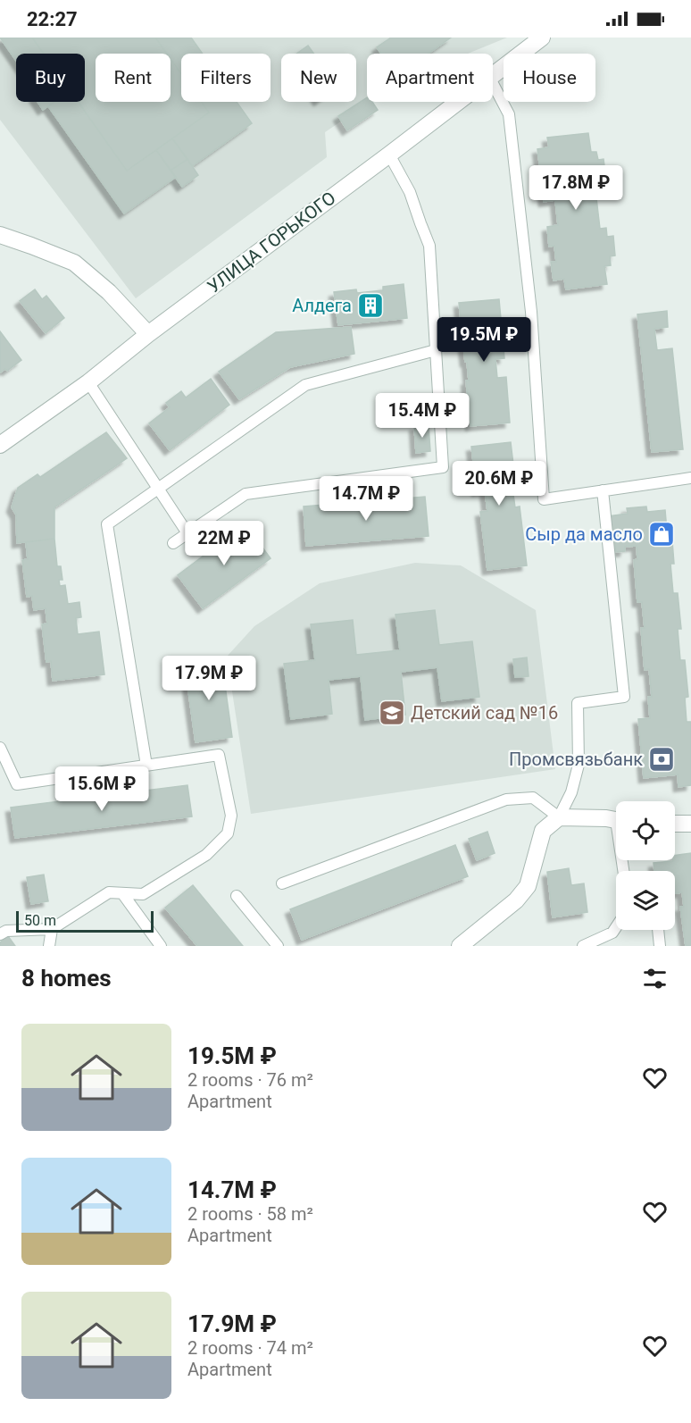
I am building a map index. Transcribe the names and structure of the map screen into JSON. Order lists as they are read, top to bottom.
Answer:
{
  "streets": {
    "street": ["УЛИЦА ГОРЬКОГО"]
  },
  "places": {
    "building": ["Алдега"],
    "shop": ["Сыр да масло"],
    "school or university": ["Детский сад №16"],
    "bank": ["Промсвязьбанк"]
  },
  "scale_bar": "50 m",
  "page": {
    "status": "22:27",
    "chip": [
      "Buy",
      "Rent",
      "Filters",
      "New",
      "Apartment",
      "House"
    ],
    "price": [
      "17.8M ₽",
      "19.5M ₽",
      "15.4M ₽",
      "20.6M ₽",
      "14.7M ₽",
      "22M ₽",
      "17.9M ₽",
      "15.6M ₽"
    ],
    "scale": "50 m",
    "heading": "8 homes",
    "list": [
      {
        "name": "19.5M ₽",
        "note": "2 rooms · 76 m² · Apartment"
      },
      {
        "name": "14.7M ₽",
        "note": "2 rooms · 58 m² · Apartment"
      },
      {
        "name": "17.9M ₽",
        "note": "2 rooms · 74 m² · Apartment"
      }
    ]
  }
}
